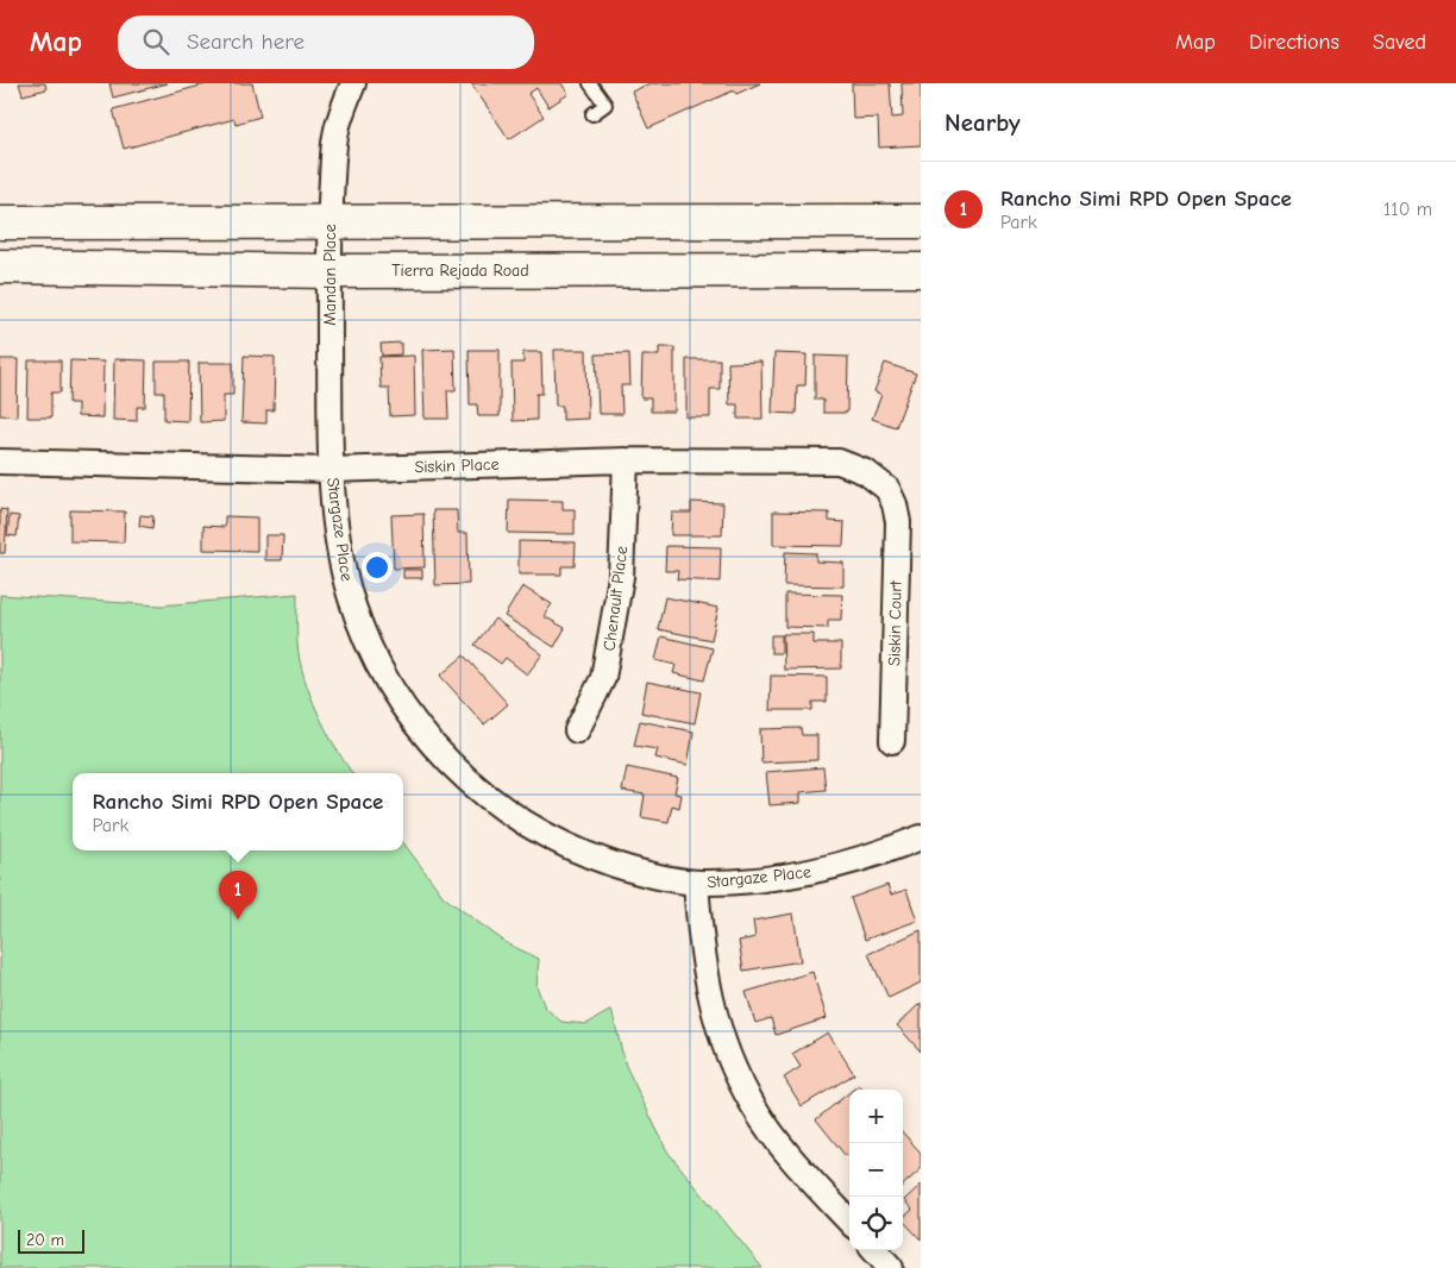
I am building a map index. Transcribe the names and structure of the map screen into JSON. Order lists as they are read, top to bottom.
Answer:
{
  "streets": {
    "main road": ["Tierra Rejada Road"],
    "street": [
      "Mandan Place",
      "Siskin Place",
      "Stargaze Place",
      "Chenault Place",
      "Siskin Court"
    ]
  },
  "crossings": [
    ["Tierra Rejada Road", "Mandan Place"],
    ["Mandan Place", "Siskin Place"],
    ["Mandan Place", "Stargaze Place"],
    ["Siskin Place", "Stargaze Place"],
    ["Siskin Place", "Chenault Place"],
    ["Siskin Place", "Siskin Court"]
  ],
  "scale_bar": "20 m",
  "page": {
    "header": "Map",
    "search": "Search here",
    "nav": ["Map", "Directions", "Saved"],
    "heading": "Nearby",
    "list": [
      {
        "mark": "1",
        "name": "Rancho Simi RPD Open Space",
        "note": "Park",
        "value": "110 m"
      }
    ],
    "popup": ["Rancho Simi RPD Open Space", "Park"],
    "pins": "1",
    "map_buttons": ["+", "−"],
    "scale": "20 m"
  }
}
